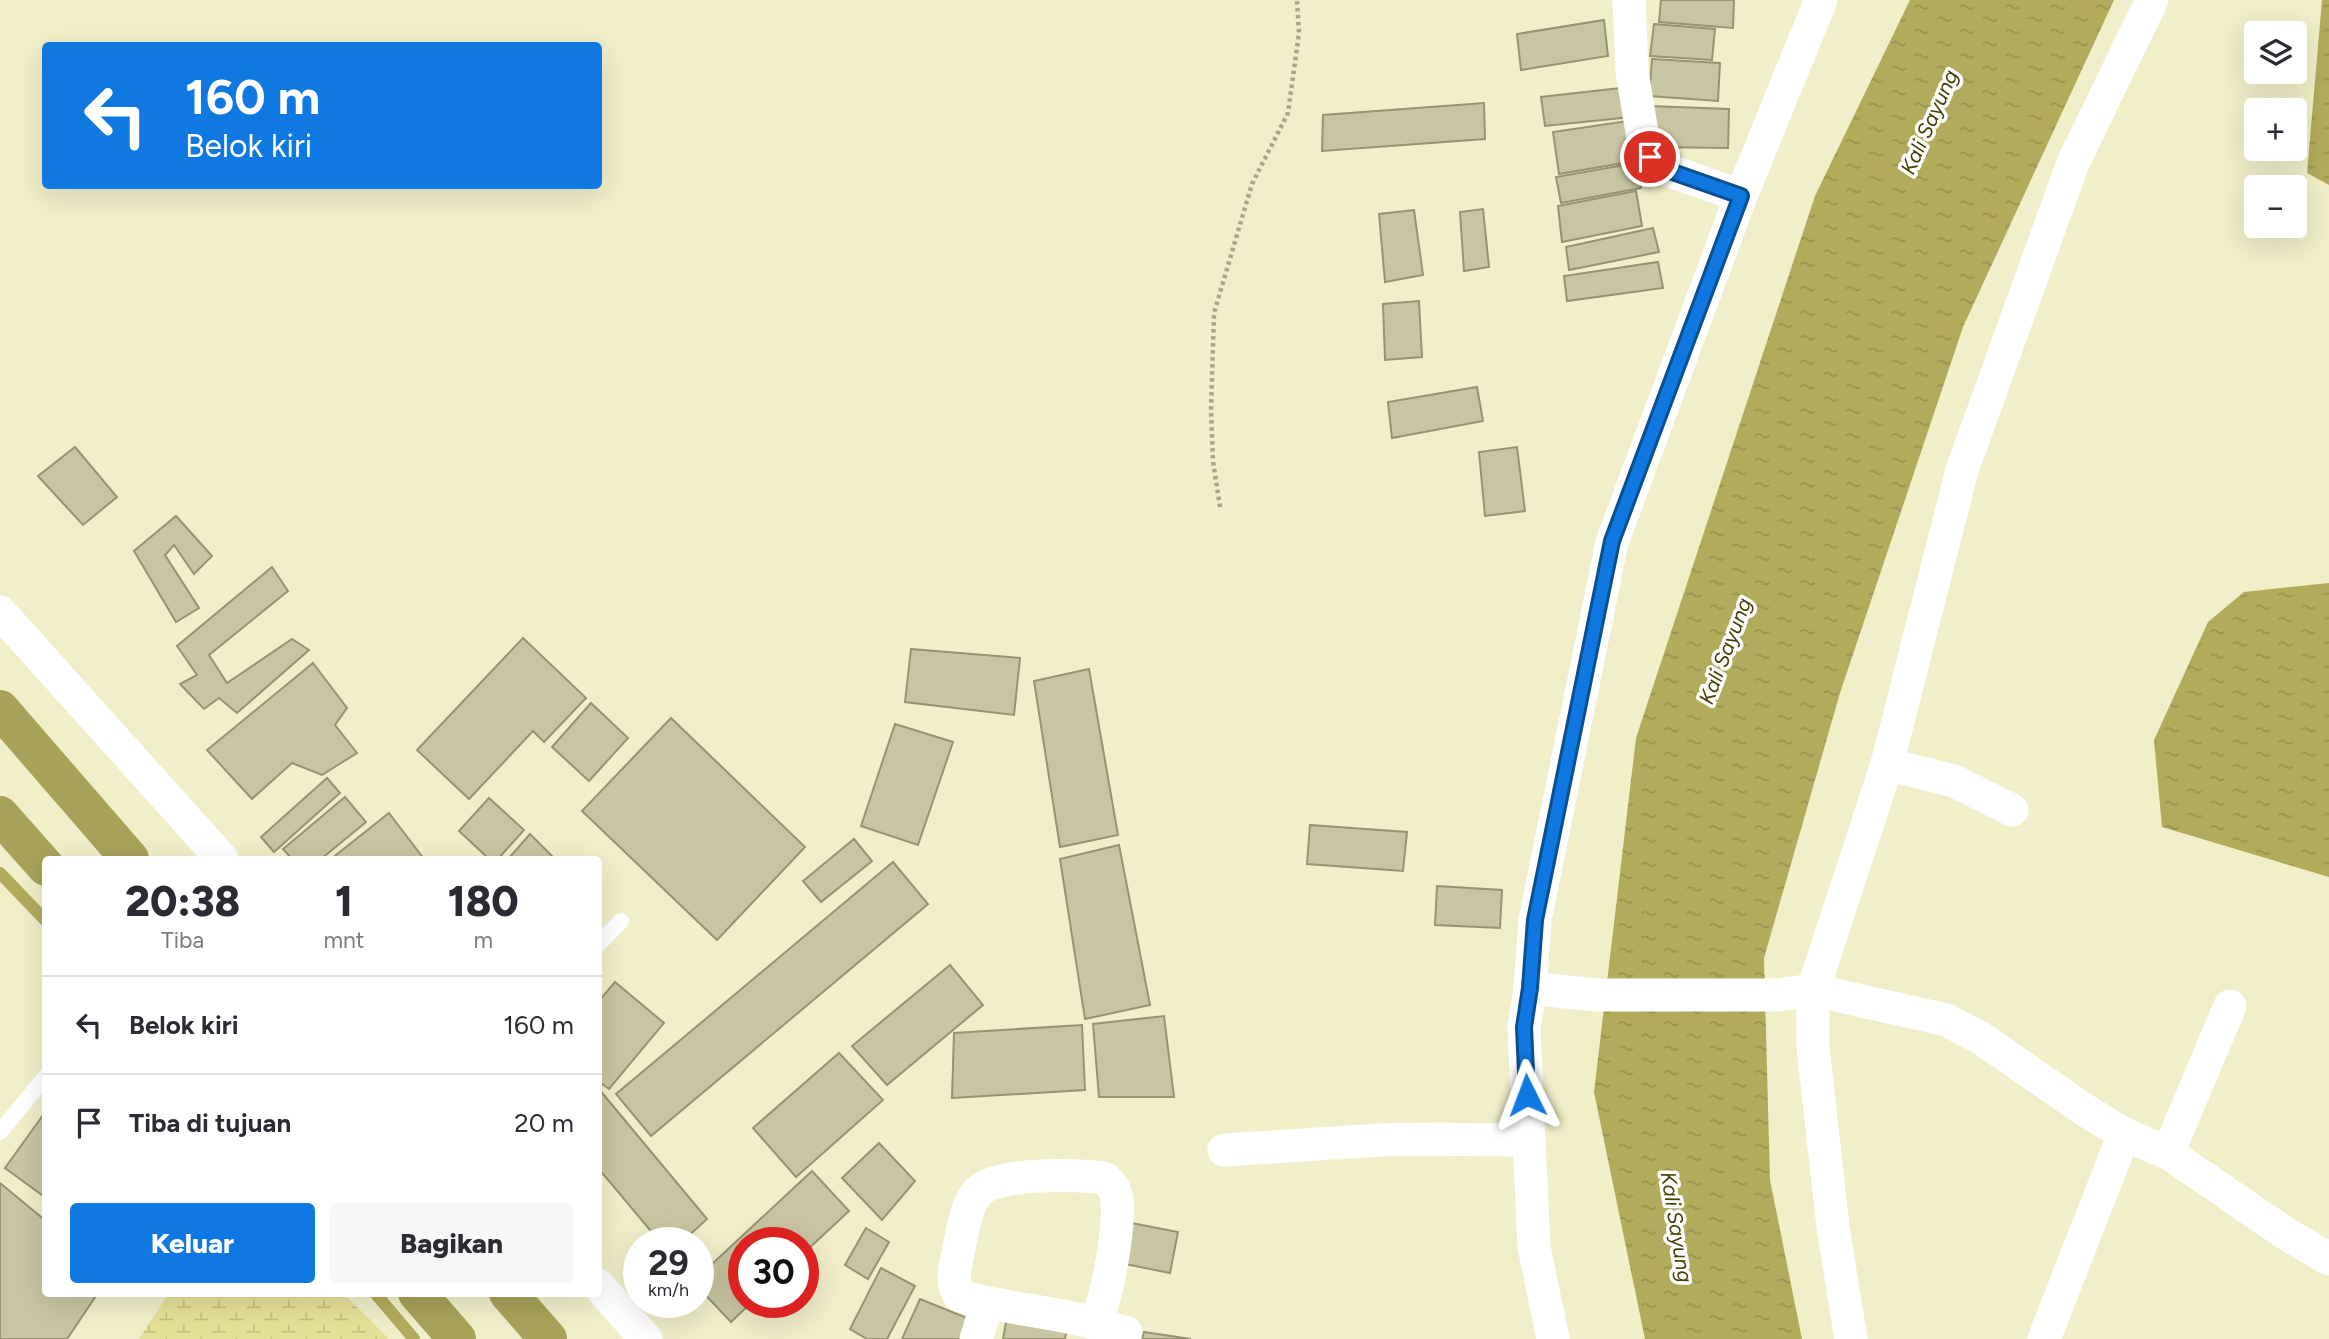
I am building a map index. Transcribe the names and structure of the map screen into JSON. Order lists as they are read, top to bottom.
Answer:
{
  "water": ["Kali Sayung"],
  "page": {
    "map_buttons": ["+", "−"],
    "turn": ["160 m", "Belok kiri"],
    "eta": [
      "20:38",
      "Tiba",
      "1",
      "mnt",
      "180",
      "m"
    ],
    "list": [
      {
        "name": "Belok kiri",
        "value": "160 m"
      },
      {
        "name": "Tiba di tujuan",
        "value": "20 m"
      }
    ],
    "buttons": ["Keluar", "Bagikan"],
    "speed": "29 km/h",
    "limit": "30"
  }
}
